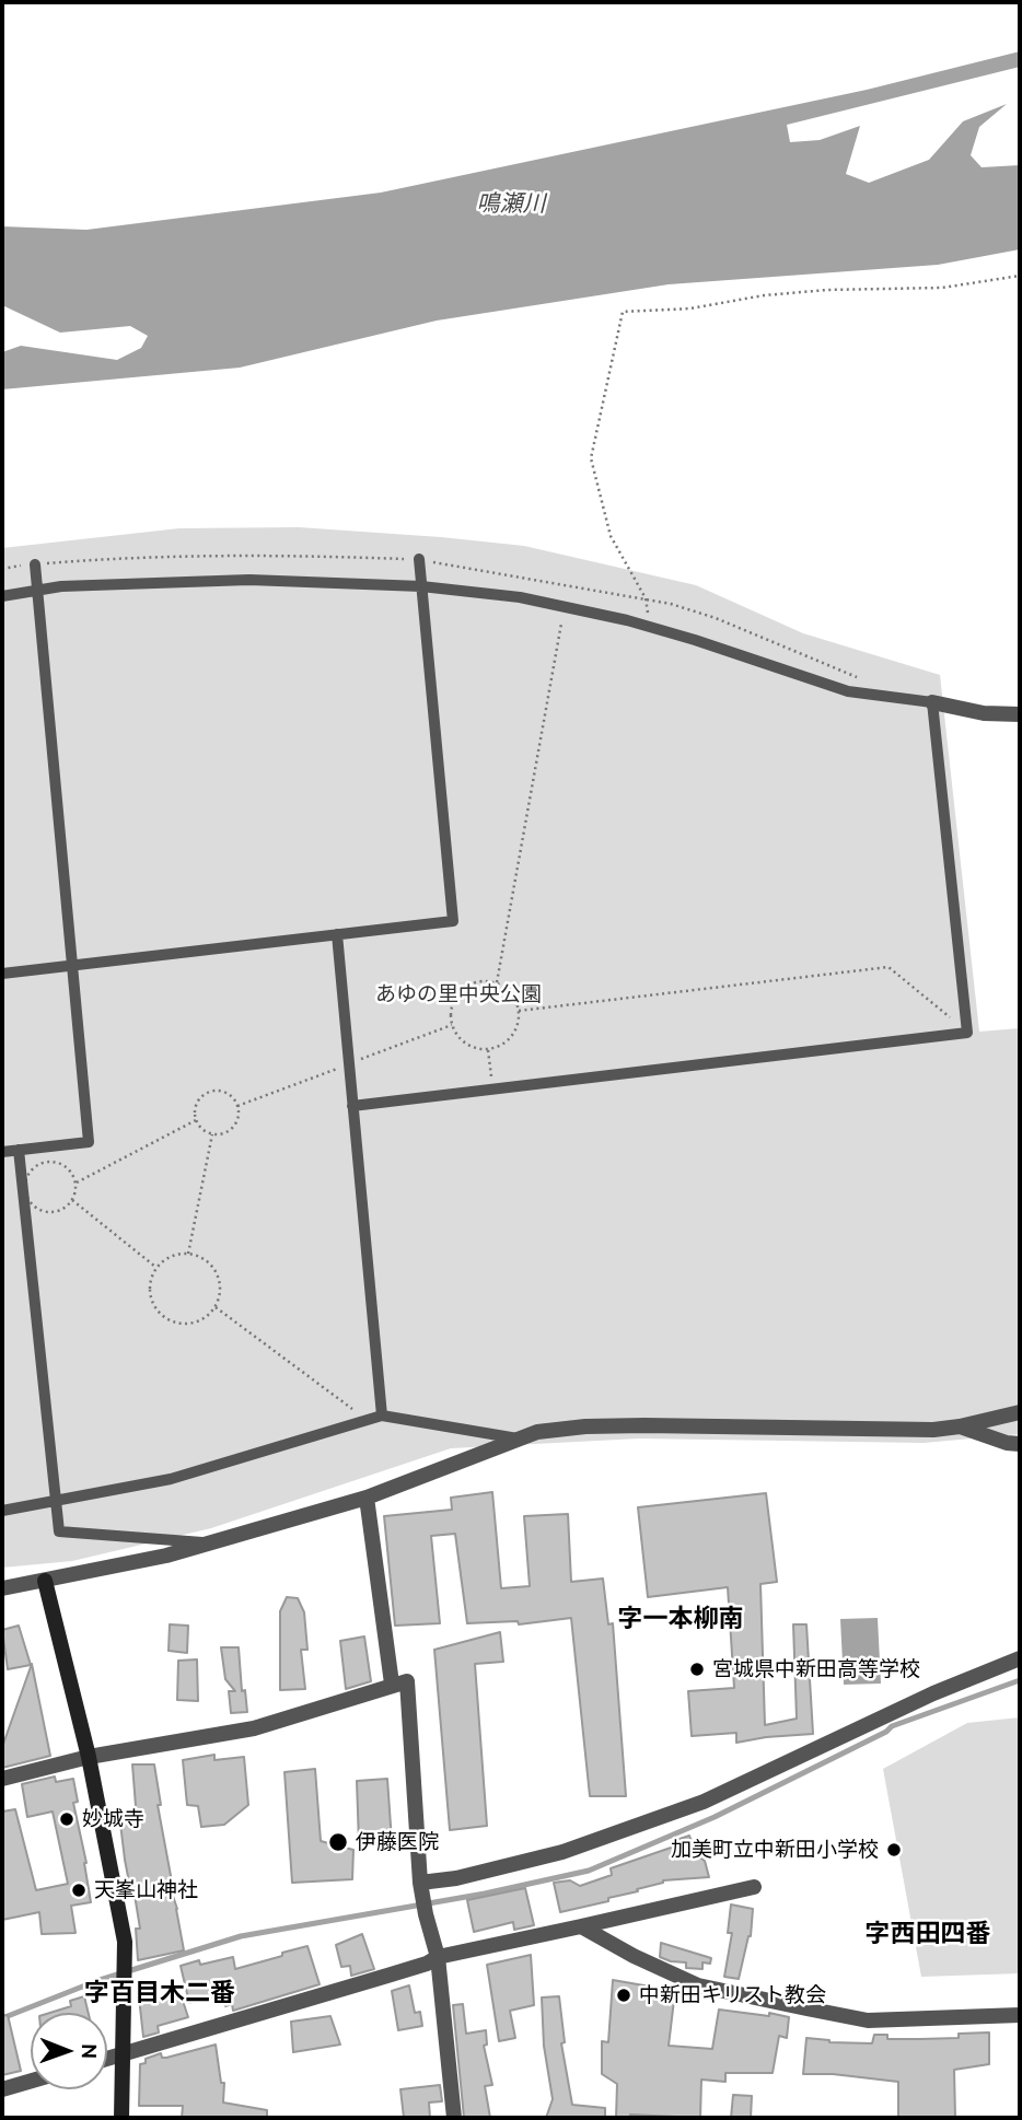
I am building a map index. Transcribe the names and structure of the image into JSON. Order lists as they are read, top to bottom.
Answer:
{
  "districts": ["字一本柳南", "字西田四番", "字百目木二番"],
  "water": ["鳴瀬川"],
  "parks": ["あゆの里中央公園"],
  "places": [
    "宮城県中新田高等学校",
    "妙城寺",
    "伊藤医院",
    "加美町立中新田小学校",
    "天峯山神社",
    "中新田キリスト教会"
  ],
  "north": "right"
}
